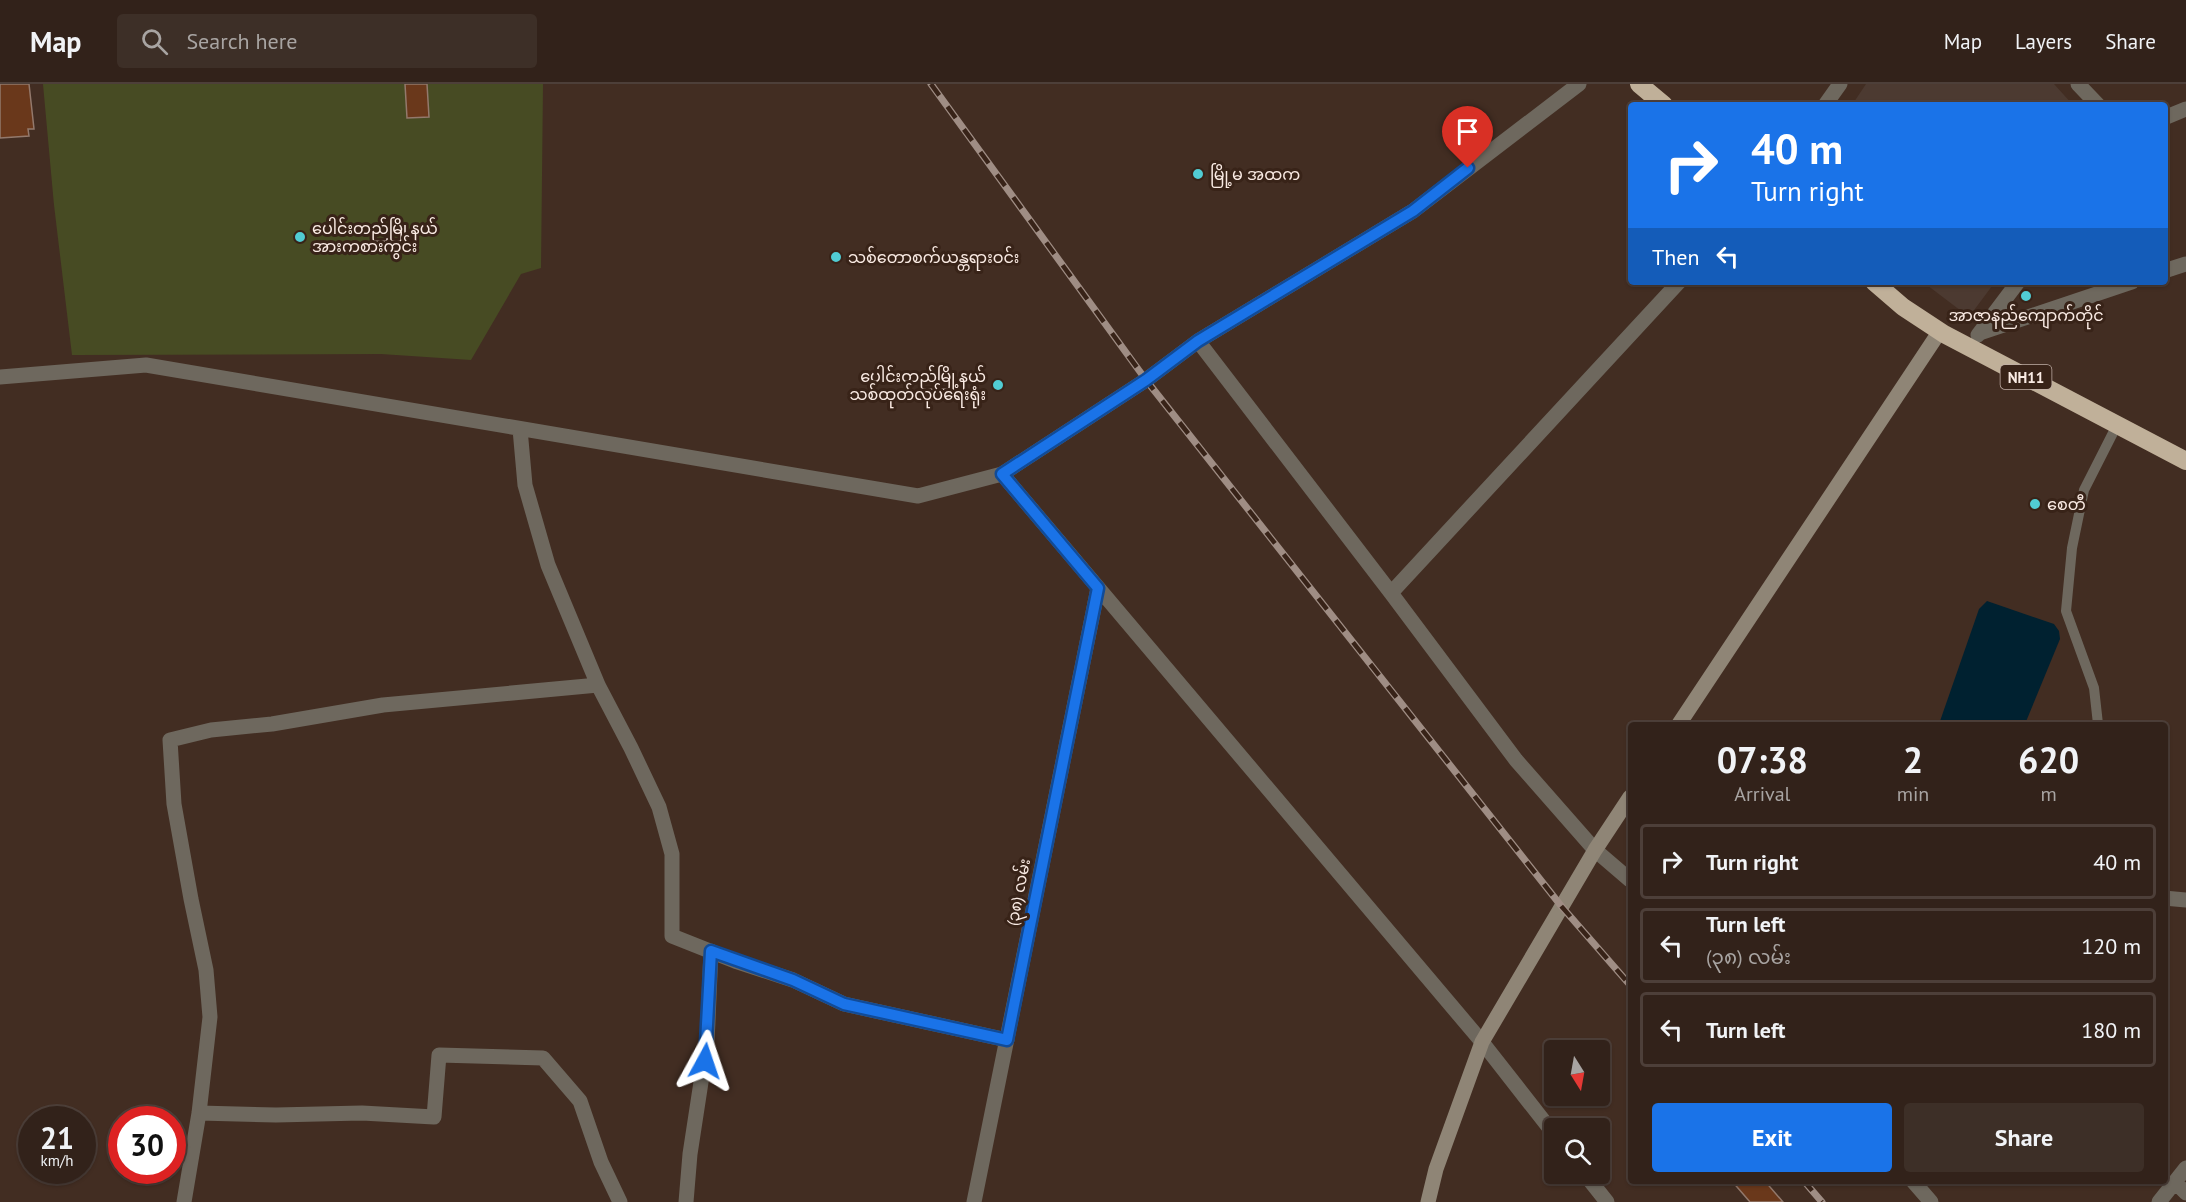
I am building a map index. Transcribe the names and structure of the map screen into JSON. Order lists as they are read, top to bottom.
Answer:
{
  "streets": {
    "highway": ["NH11"],
    "street": ["(၃၈) လမ်း"]
  },
  "places": [
    "မြို့မ အထက",
    "‌ပေါင်းတည်မြို့နယ် အားကစားကွင်း",
    "သစ်တောစက်ယန္တရားဝင်း",
    "အာဇာနည်ကျောက်တိုင်",
    "ပေါင်းတည်မြို့နယ် သစ်ထုတ်လုပ်ရေးရုံး",
    "စေတီ"
  ],
  "north": "bottom",
  "page": {
    "header": "Map",
    "search": "Search here",
    "nav": ["Map", "Layers", "Share"],
    "turn": ["40 m", "Turn right"],
    "then": "Then",
    "eta": [
      "07:38",
      "Arrival",
      "2",
      "min",
      "620",
      "m"
    ],
    "list": [
      {
        "name": "Turn right",
        "value": "40 m"
      },
      {
        "name": "Turn left",
        "note": "(၃၈) လမ်း",
        "value": "120 m"
      },
      {
        "name": "Turn left",
        "value": "180 m"
      }
    ],
    "buttons": ["Exit", "Share"],
    "speed": "21 km/h",
    "limit": "30"
  }
}
